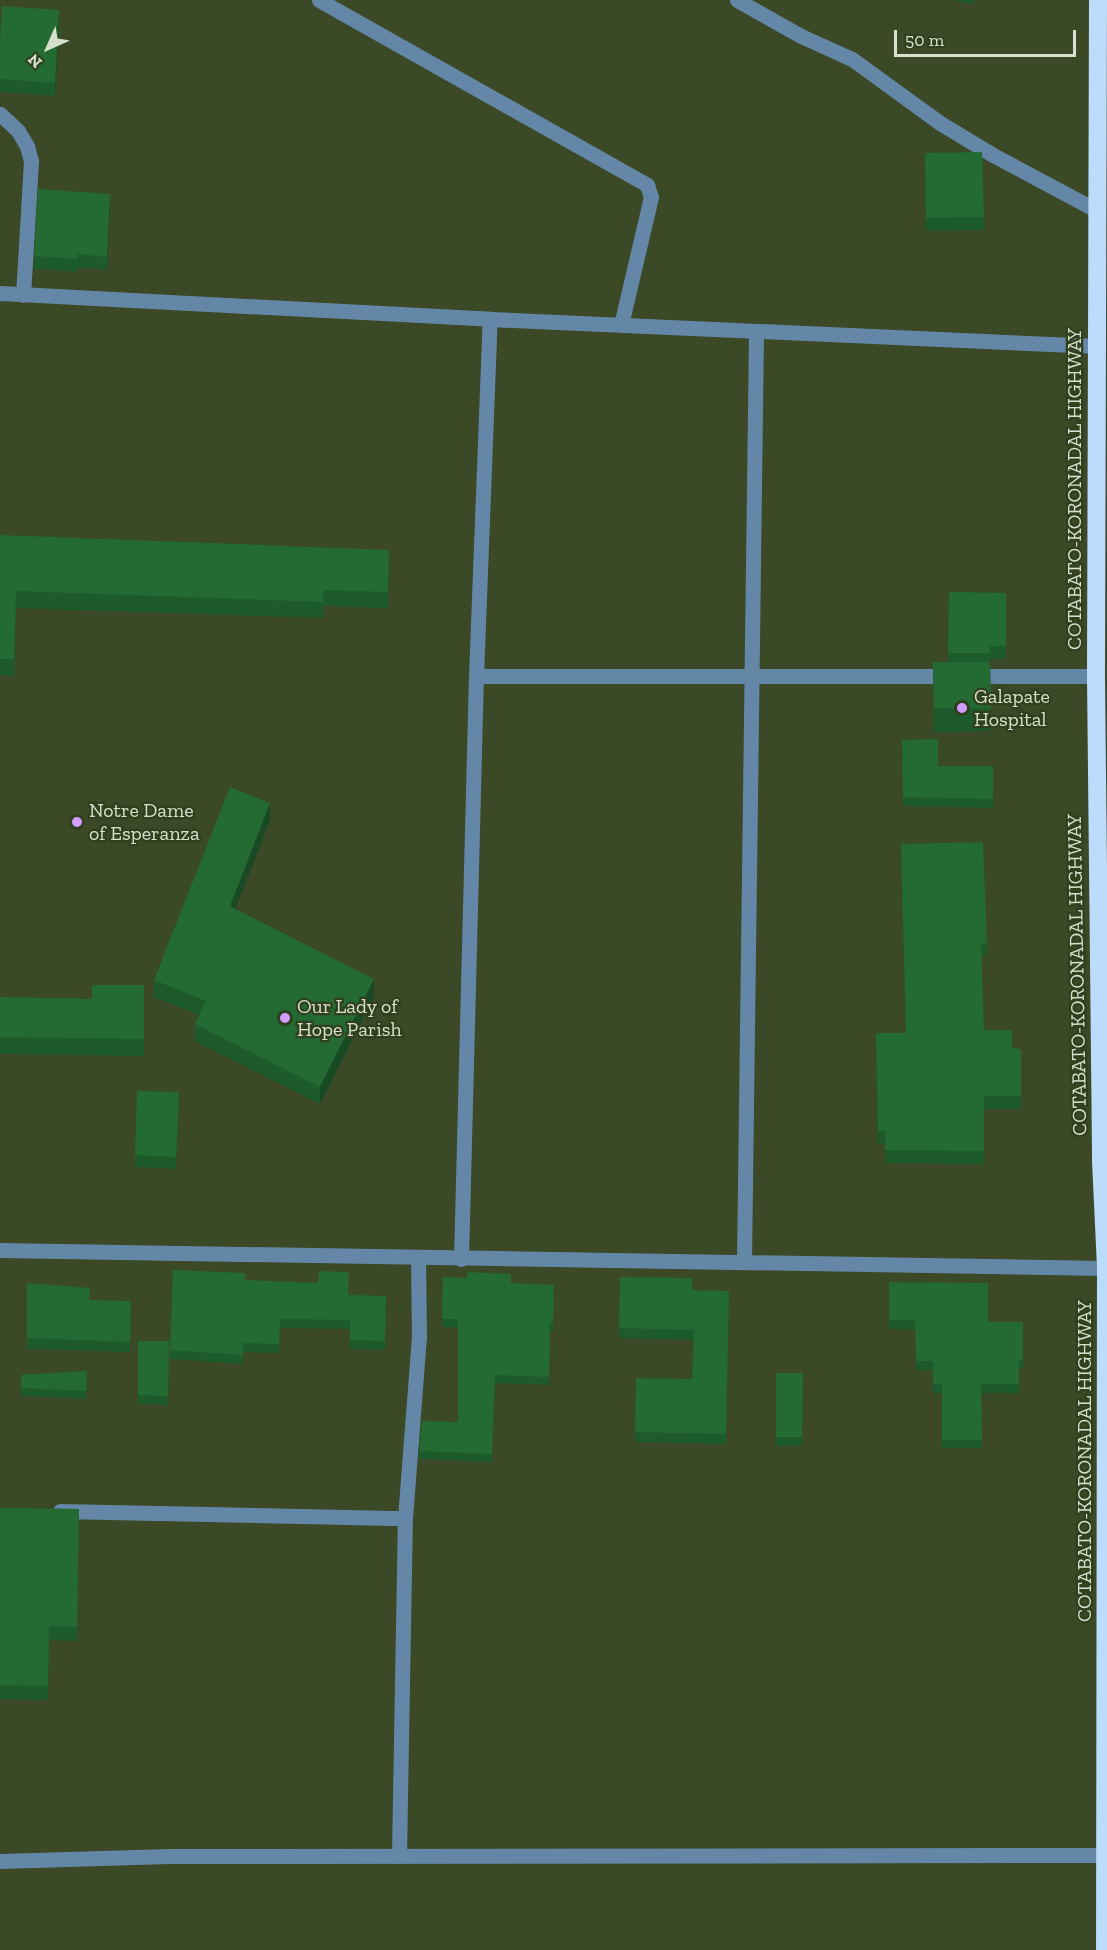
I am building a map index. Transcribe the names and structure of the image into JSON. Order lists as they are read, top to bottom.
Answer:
{
  "streets": {
    "highway": ["COTABATO-KORONADAL HIGHWAY"]
  },
  "places": ["Galapate Hospital", "Notre Dame of Esperanza", "Our Lady of Hope Parish"],
  "scale_bar": "50 m",
  "north": "bottom left"
}
